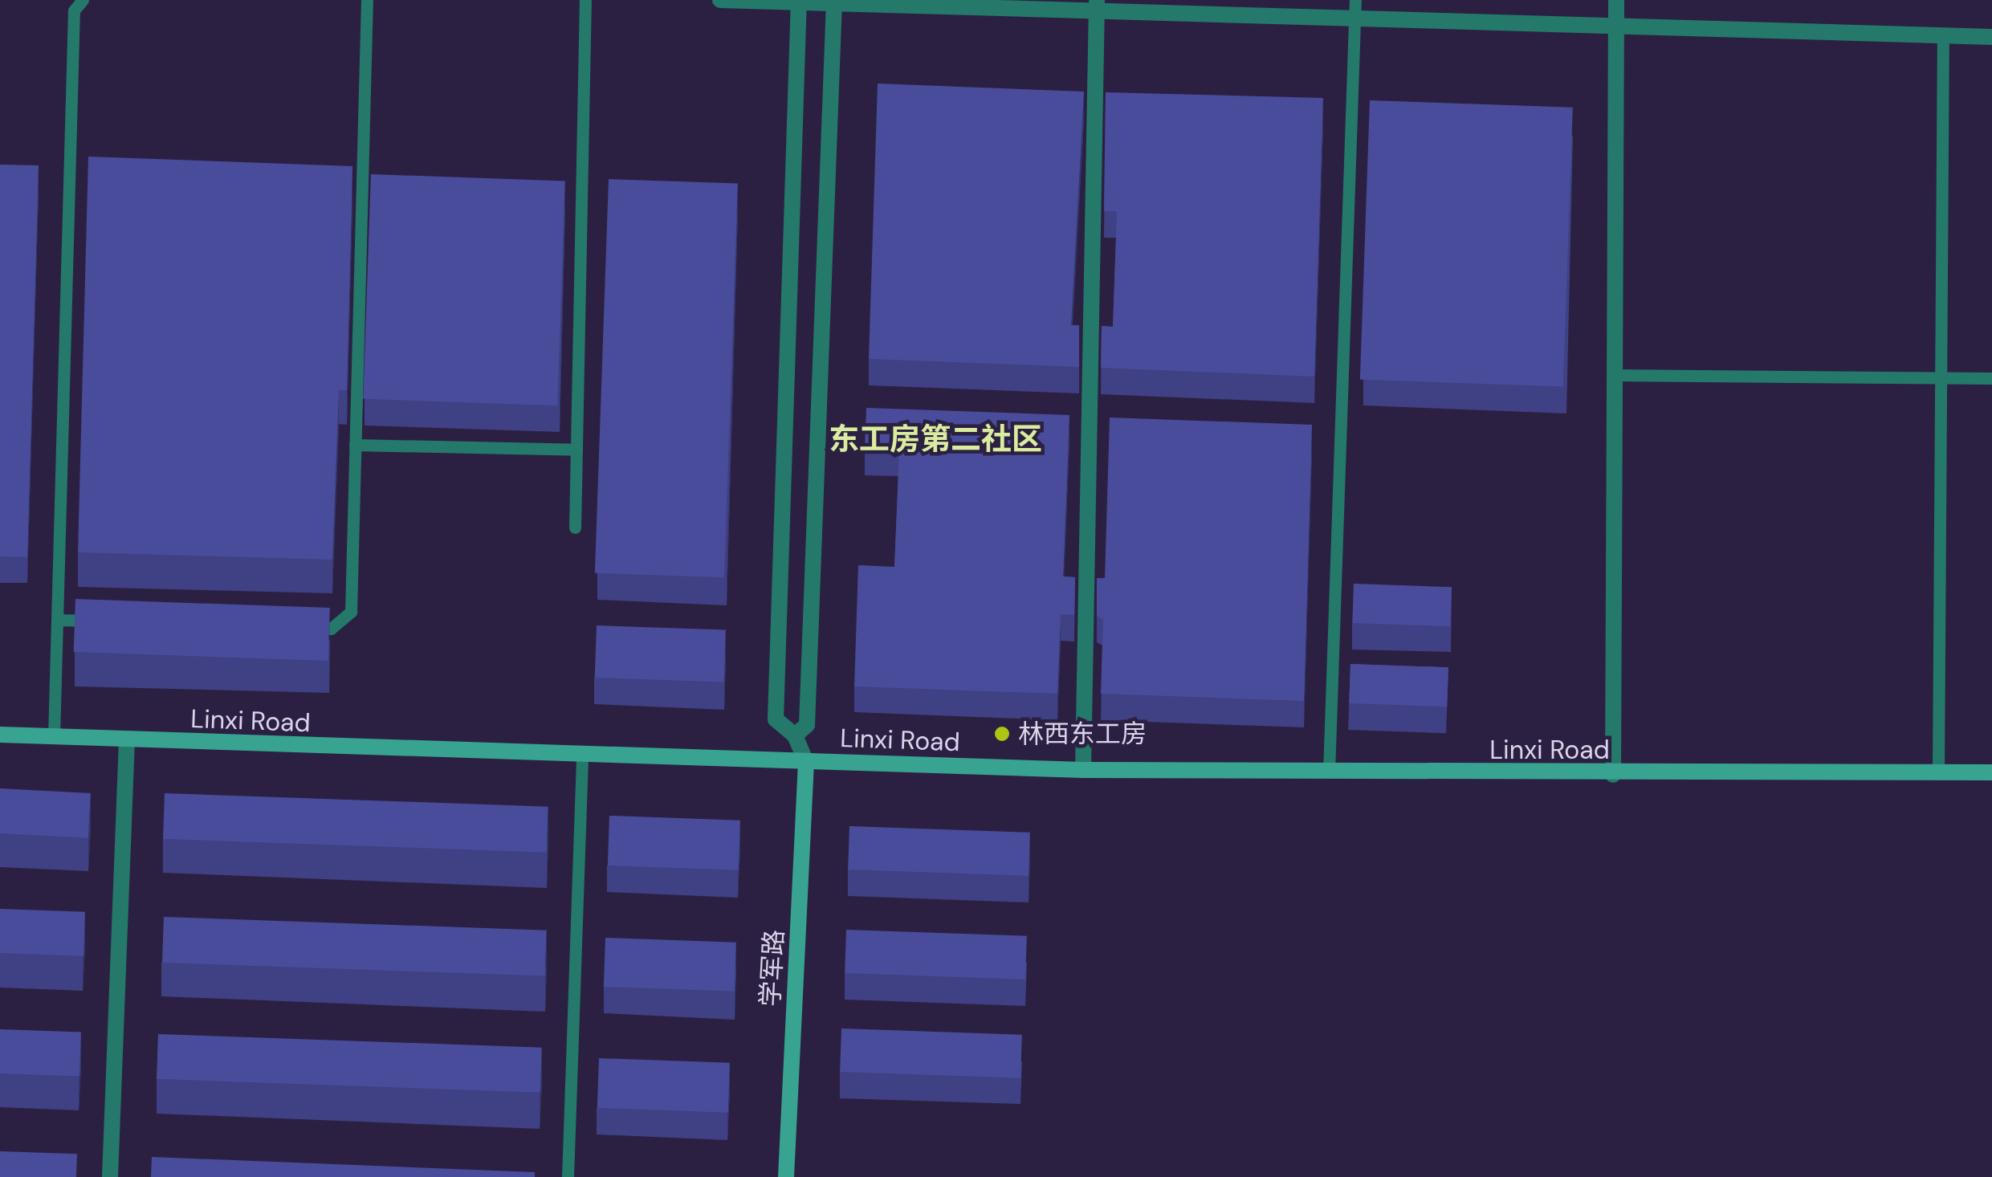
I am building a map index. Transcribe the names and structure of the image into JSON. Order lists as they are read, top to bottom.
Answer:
{
  "streets": {
    "main road": ["Linxi Road", "学军路"]
  },
  "crossings": [
    ["Linxi Road", "学军路"]
  ],
  "districts": ["东工房第二社区"],
  "places": ["林西东工房"]
}
